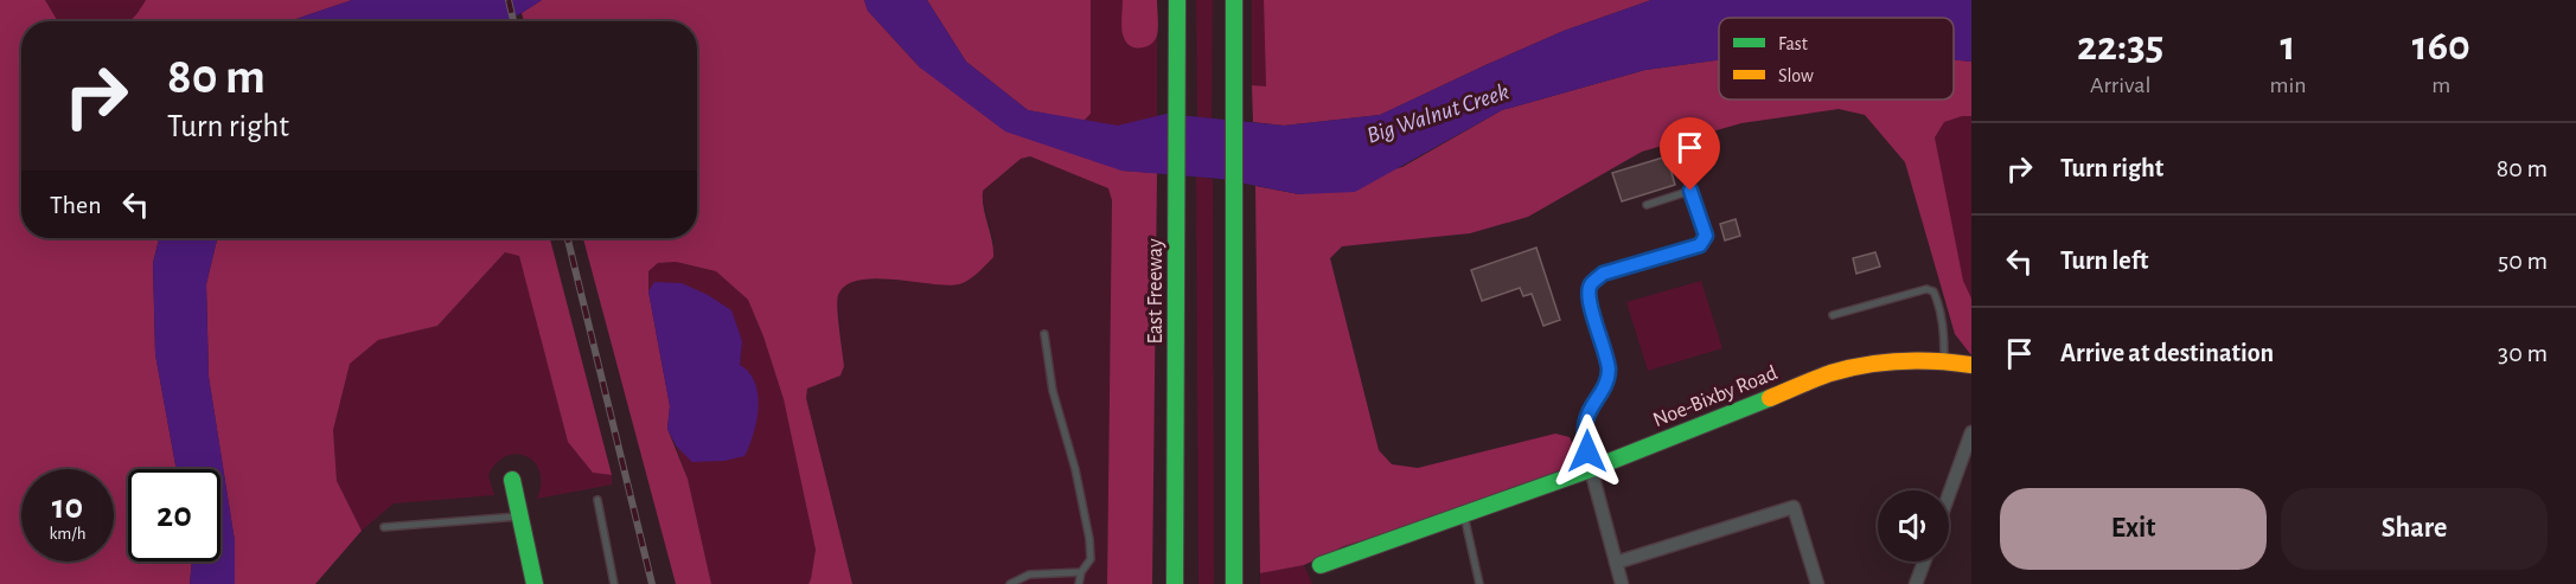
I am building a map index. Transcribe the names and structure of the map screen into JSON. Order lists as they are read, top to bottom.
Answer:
{
  "streets": {
    "main road": ["East Freeway", "Noe-Bixby Road"]
  },
  "water": ["Big Walnut Creek"],
  "legend": ["Fast", "Slow"],
  "page": {
    "eta": [
      "22:35",
      "Arrival",
      "1",
      "min",
      "160",
      "m"
    ],
    "turn": ["80 m", "Turn right"],
    "list": [
      {
        "name": "Turn right",
        "value": "80 m"
      },
      {
        "name": "Turn left",
        "value": "50 m"
      },
      {
        "name": "Arrive at destination",
        "value": "30 m"
      }
    ],
    "then": "Then",
    "speed": "10 km/h",
    "limit": "20",
    "buttons": ["Exit", "Share"]
  }
}
